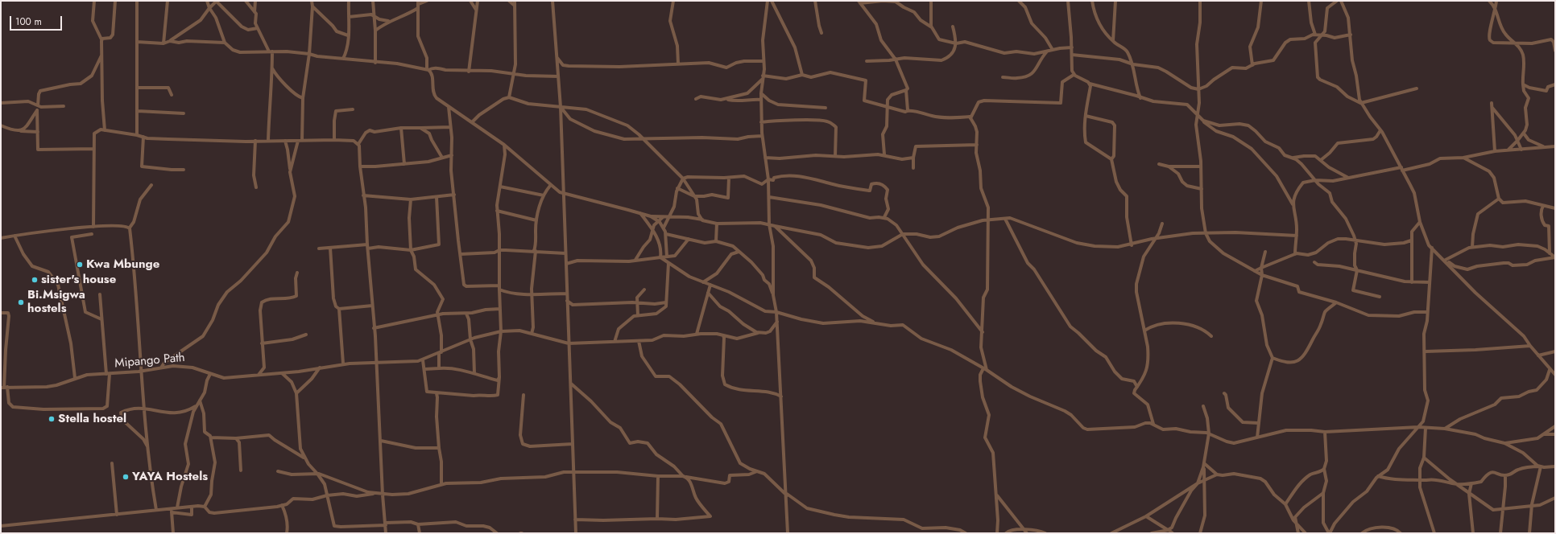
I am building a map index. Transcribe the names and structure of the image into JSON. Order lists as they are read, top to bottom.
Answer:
{
  "streets": {
    "street": ["Mipango Path"]
  },
  "places": [
    "Kwa Mbunge",
    "sister's house",
    "Bi.Msigwa hostels",
    "Stella hostel",
    "YAYA Hostels"
  ],
  "scale_bar": "100 m"
}
